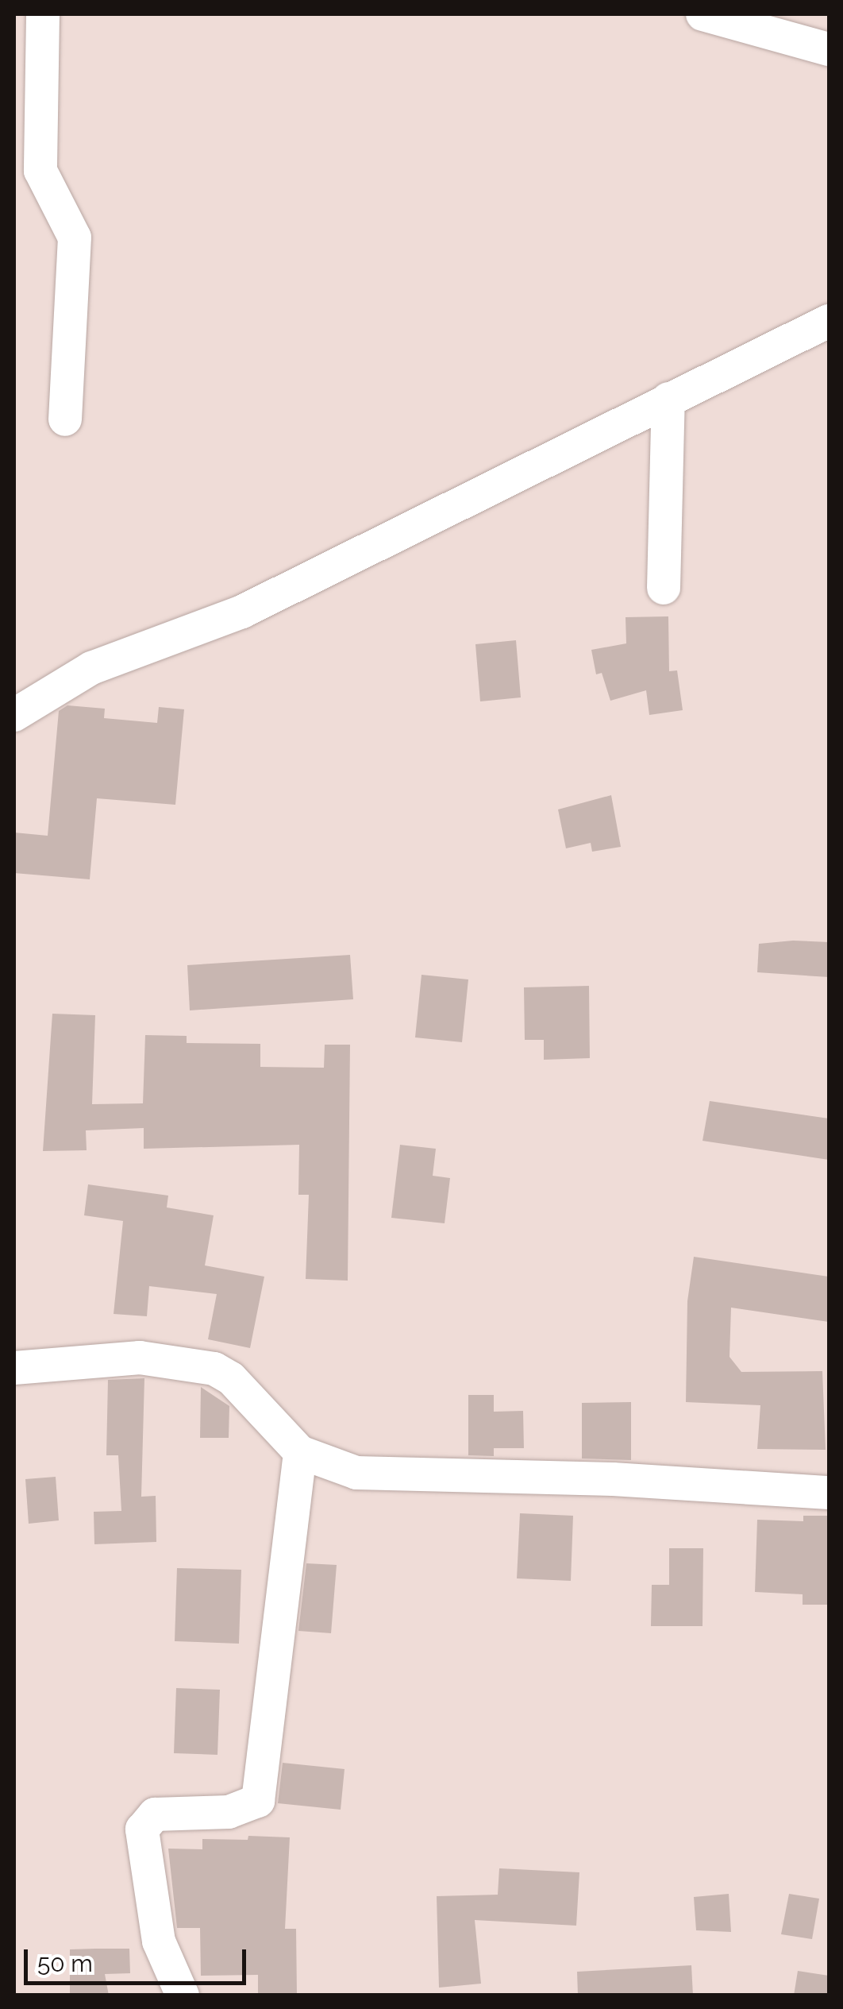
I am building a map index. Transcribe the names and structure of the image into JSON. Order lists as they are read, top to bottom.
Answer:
{
  "scale_bar": "50 m"
}
